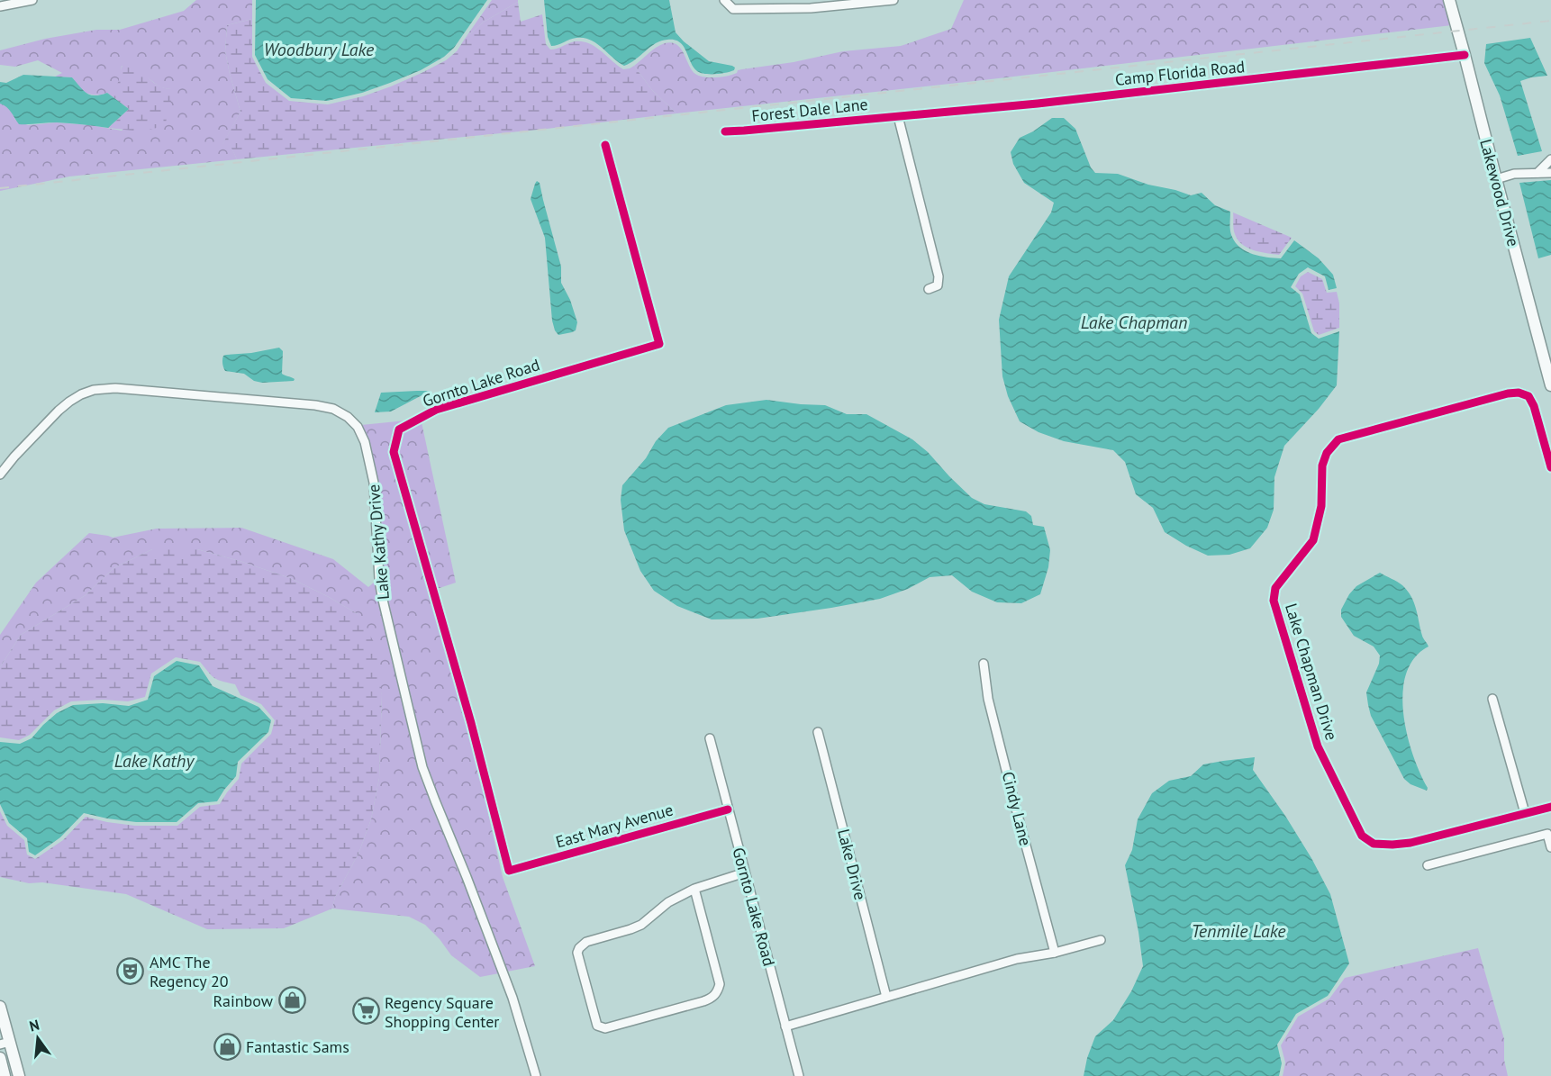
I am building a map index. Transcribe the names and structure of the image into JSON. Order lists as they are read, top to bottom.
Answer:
{
  "streets": {
    "street": [
      "Camp Florida Road",
      "Forest Dale Lane",
      "Lakewood Drive",
      "Gornto Lake Road",
      "Lake Kathy Drive",
      "Lake Chapman Drive",
      "Cindy Lane",
      "East Mary Avenue",
      "Lake Drive"
    ]
  },
  "crossings": [
    ["Camp Florida Road", "Forest Dale Lane"],
    ["Camp Florida Road", "Lakewood Drive"],
    ["Gornto Lake Road", "East Mary Avenue"]
  ],
  "water": [
    "Woodbury Lake",
    "Lake Chapman",
    "Lake Kathy",
    "Tenmile Lake"
  ],
  "places": {
    "theatre": ["AMC The Regency 20"],
    "shop": ["Rainbow", "Fantastic Sams"],
    "supermarket": ["Regency Square Shopping Center"]
  },
  "north": "top"
}
